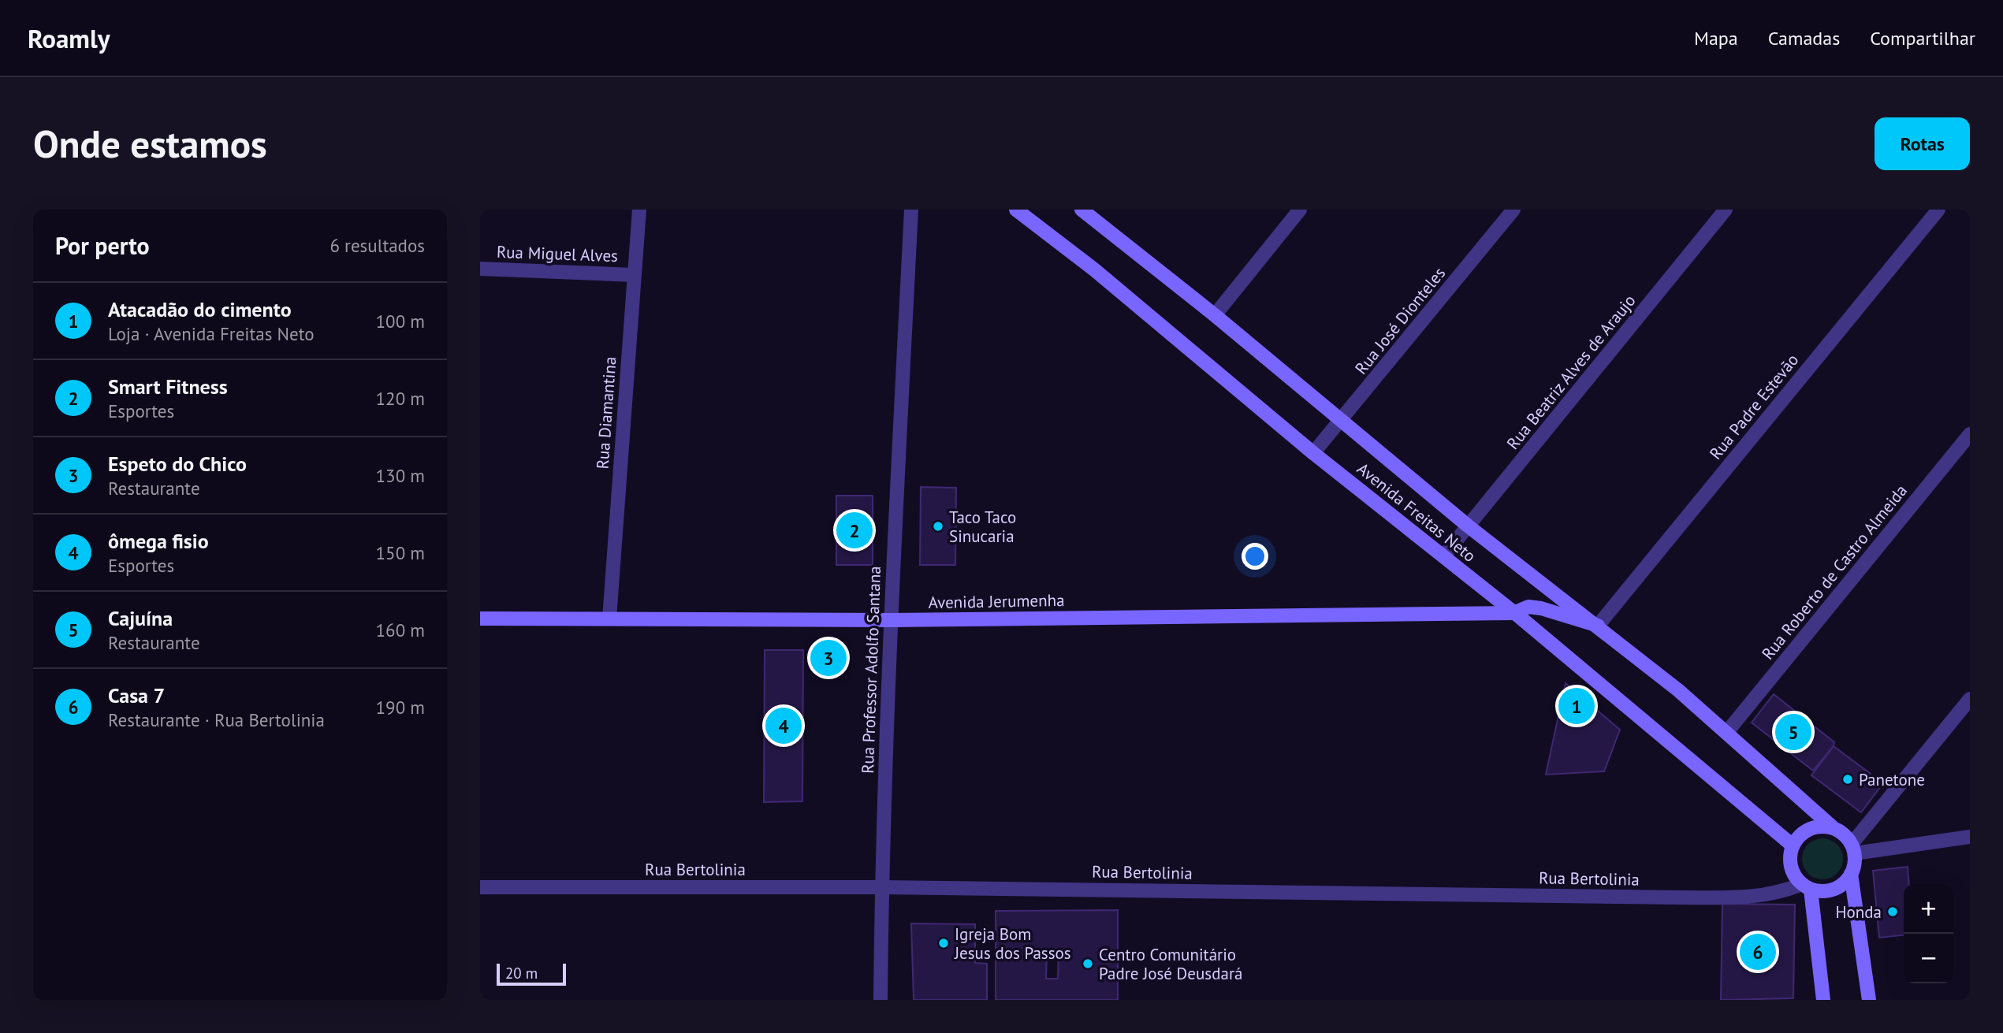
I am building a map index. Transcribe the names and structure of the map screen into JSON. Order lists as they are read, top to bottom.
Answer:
{
  "streets": {
    "main road": ["Avenida Freitas Neto", "Avenida Jerumenha"],
    "street": [
      "Rua Miguel Alves",
      "Rua José Dionteles",
      "Rua Beatriz Alves de Araujo",
      "Rua Padre Estevão",
      "Rua Diamantina",
      "Rua Roberto de Castro Almeida",
      "Rua Professor Adolfo Santana",
      "Rua Bertolinia"
    ]
  },
  "crossings": [
    ["Rua Miguel Alves", "Rua Diamantina"],
    ["Rua José Dionteles", "Avenida Freitas Neto"],
    ["Rua Beatriz Alves de Araujo", "Avenida Freitas Neto"],
    ["Rua Padre Estevão", "Avenida Freitas Neto"],
    ["Rua Padre Estevão", "Avenida Jerumenha"],
    ["Rua Diamantina", "Avenida Jerumenha"],
    ["Avenida Freitas Neto", "Rua Roberto de Castro Almeida"],
    ["Avenida Freitas Neto", "Avenida Jerumenha"],
    ["Avenida Freitas Neto", "Rua Bertolinia"],
    ["Avenida Jerumenha", "Rua Professor Adolfo Santana"],
    ["Rua Professor Adolfo Santana", "Rua Bertolinia"]
  ],
  "places": [
    "Taco Taco Sinucaria",
    "Panetone",
    "Honda",
    "Igreja Bom Jesus dos Passos",
    "Centro Comunitário Padre José Deusdará"
  ],
  "scale_bar": "20 m",
  "page": {
    "header": "Roamly",
    "nav": ["Mapa", "Camadas", "Compartilhar"],
    "buttons": "Rotas",
    "title": "Onde estamos",
    "heading": ["Por perto", "6 resultados"],
    "list": [
      {
        "mark": "1",
        "name": "Atacadão do cimento",
        "note": "Loja · Avenida Freitas Neto",
        "value": "100 m"
      },
      {
        "mark": "2",
        "name": "Smart Fitness",
        "note": "Esportes",
        "value": "120 m"
      },
      {
        "mark": "3",
        "name": "Espeto do Chico",
        "note": "Restaurante",
        "value": "130 m"
      },
      {
        "mark": "4",
        "name": "ômega fisio",
        "note": "Esportes",
        "value": "150 m"
      },
      {
        "mark": "5",
        "name": "Cajuína",
        "note": "Restaurante",
        "value": "160 m"
      },
      {
        "mark": "6",
        "name": "Casa 7",
        "note": "Restaurante · Rua Bertolinia",
        "value": "190 m"
      }
    ],
    "pins": [
      "2",
      "3",
      "1",
      "4",
      "5",
      "6"
    ],
    "map_buttons": ["+", "−"],
    "scale": "20 m"
  }
}
